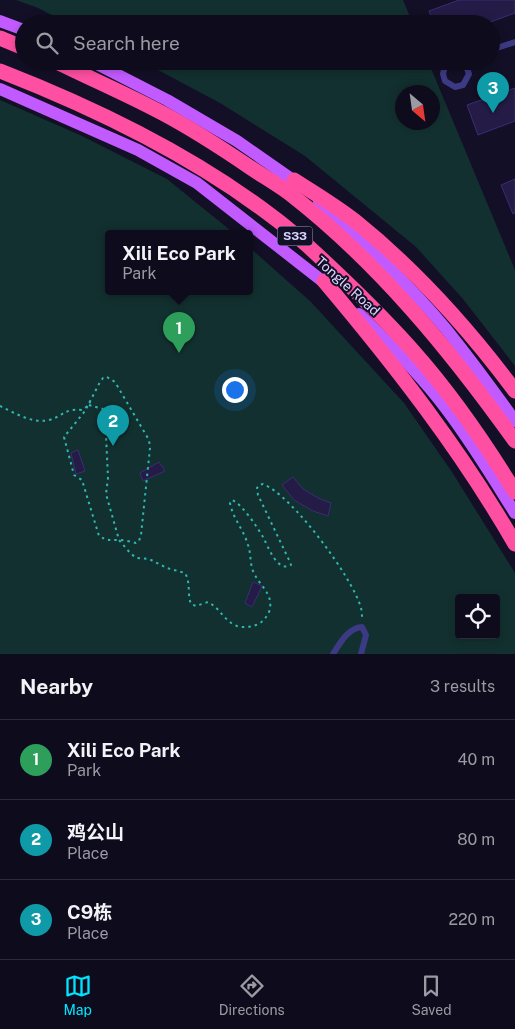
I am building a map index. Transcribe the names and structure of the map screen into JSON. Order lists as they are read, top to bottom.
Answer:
{
  "streets": {
    "highway": ["S33"],
    "main road": ["Tongle Road"]
  },
  "north": "bottom right",
  "page": {
    "search": "Search here",
    "pins": ["3", "1", "2"],
    "popup": ["Xili Eco Park", "Park"],
    "heading": ["Nearby", "3 results"],
    "list": [
      {
        "mark": "1",
        "name": "Xili Eco Park",
        "note": "Park",
        "value": "40 m"
      },
      {
        "mark": "2",
        "name": "鸡公山",
        "note": "Place",
        "value": "80 m"
      },
      {
        "mark": "3",
        "name": "C9栋",
        "note": "Place",
        "value": "220 m"
      }
    ],
    "nav": ["Map", "Directions", "Saved"]
  }
}
